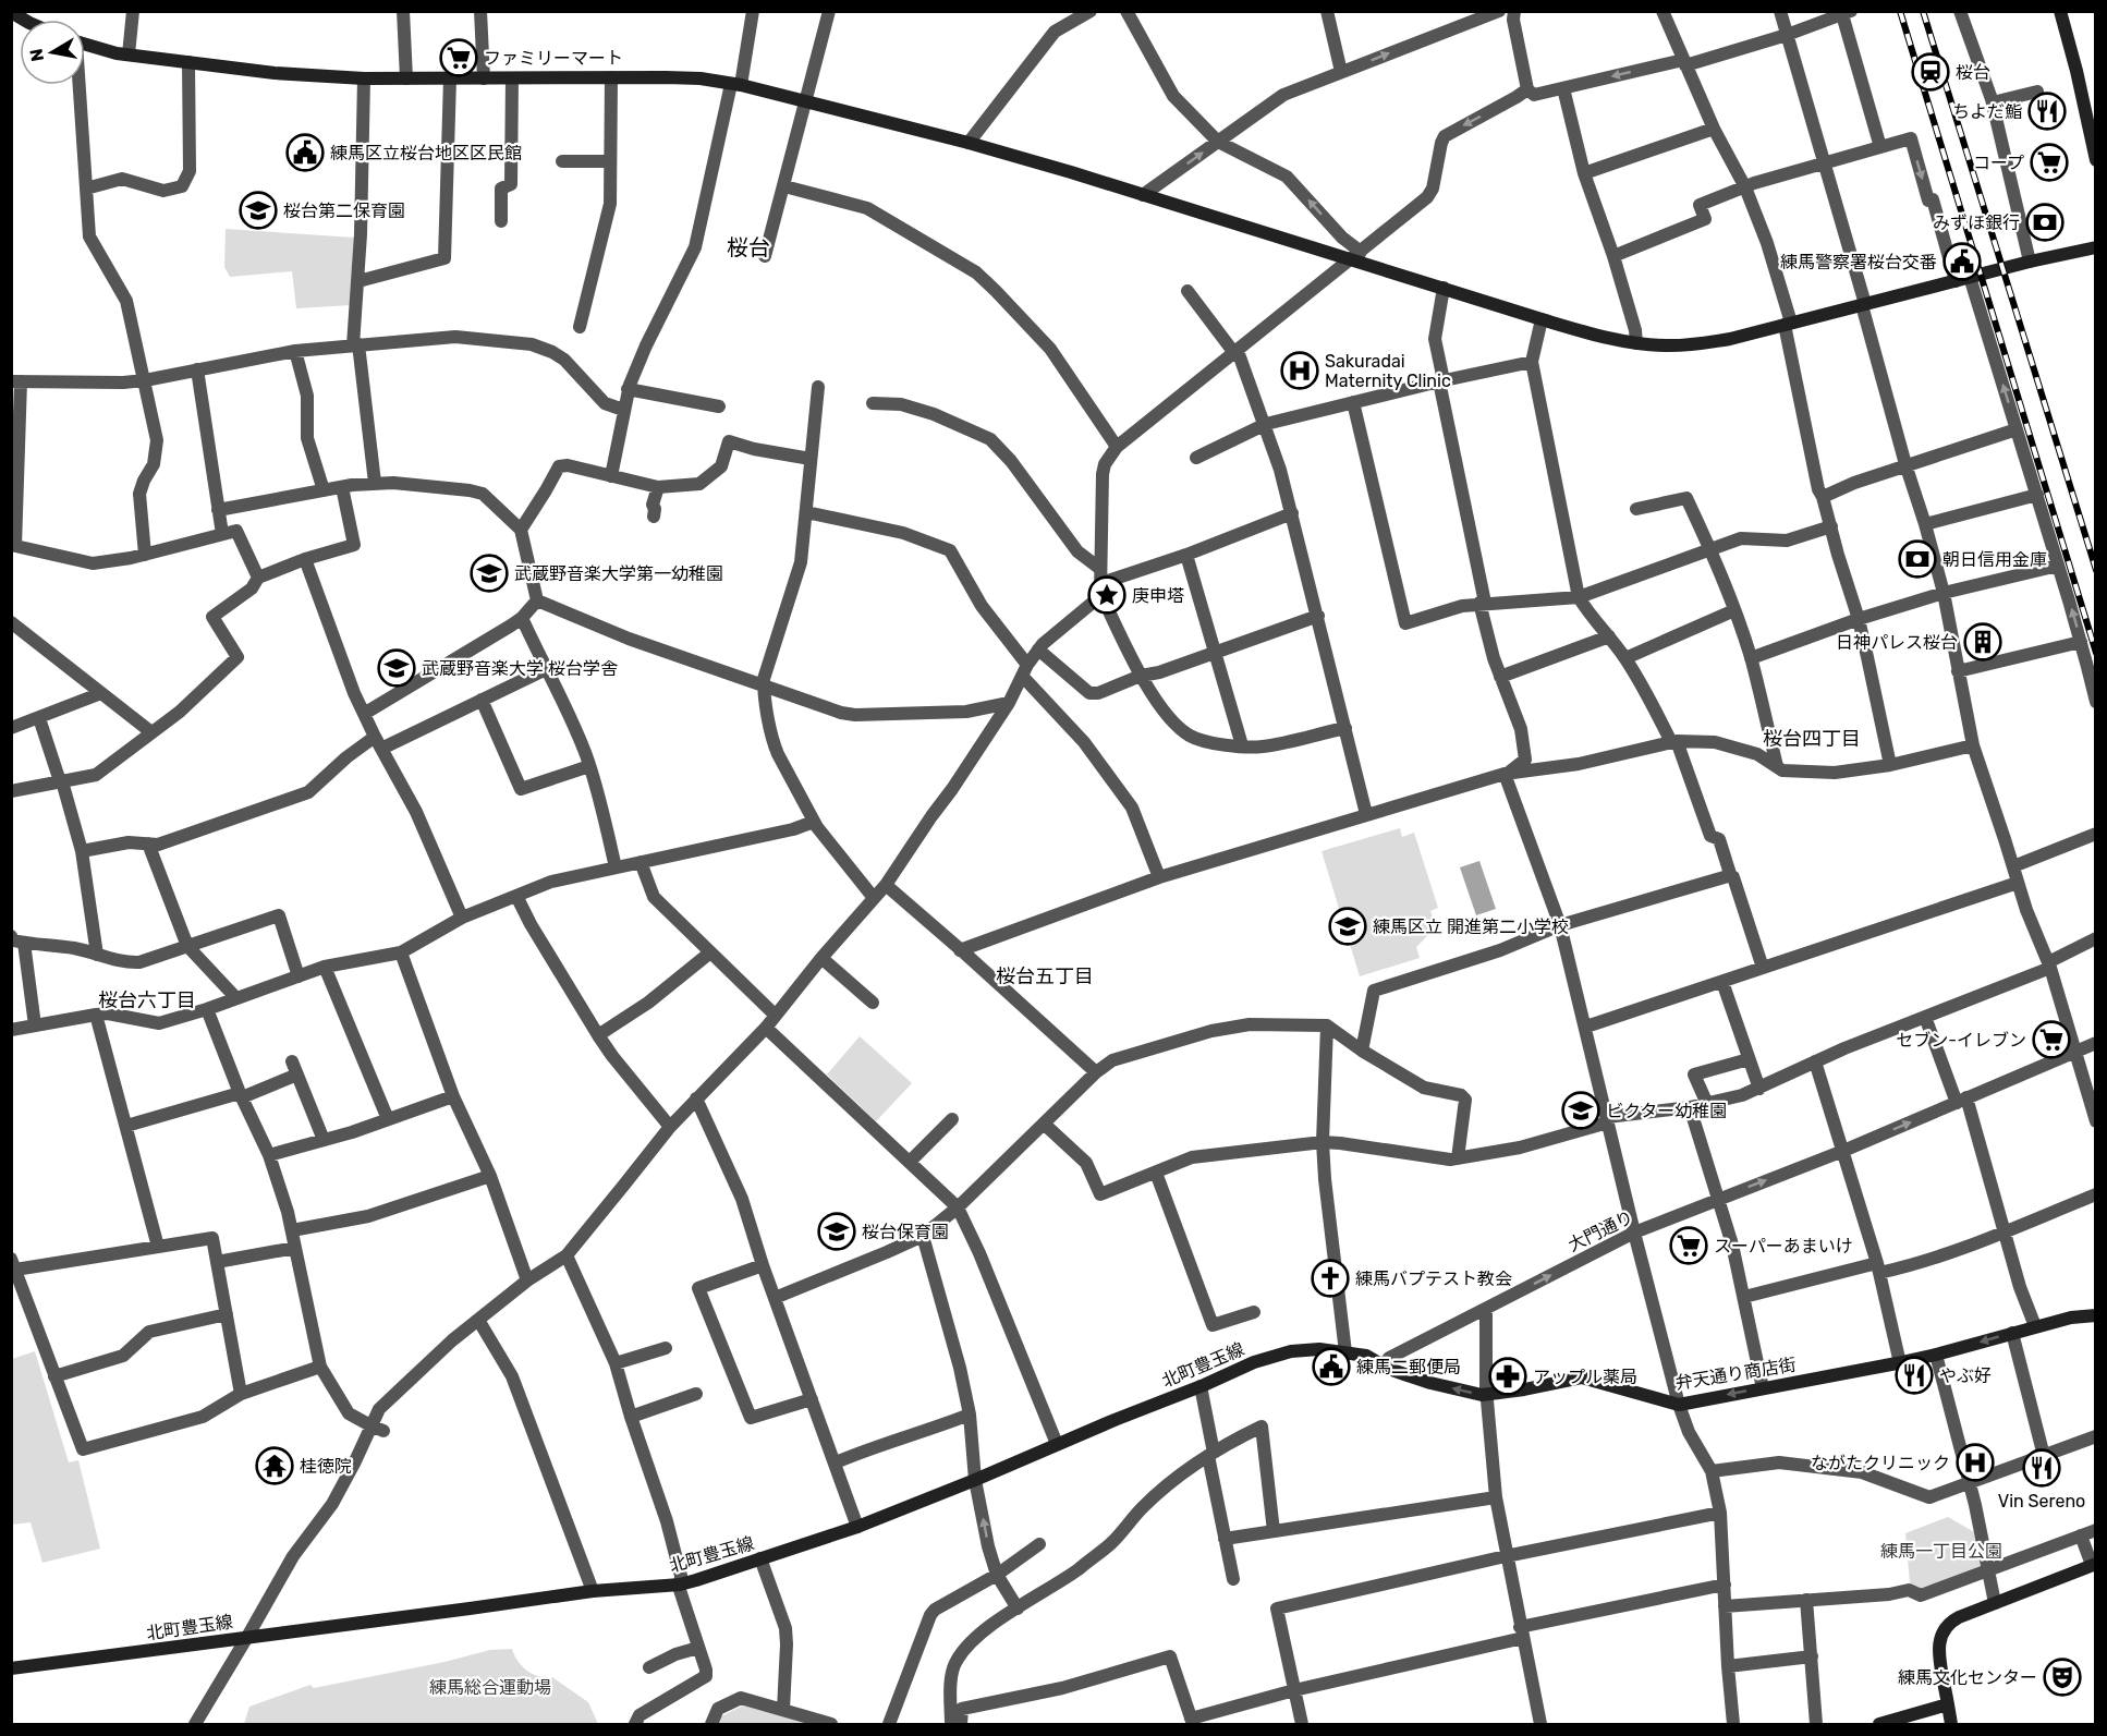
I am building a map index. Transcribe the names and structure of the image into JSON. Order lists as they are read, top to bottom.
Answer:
{
  "streets": {
    "street": ["大門通り", "北町豊玉線", "弁天通り商店街"]
  },
  "crossings": [
    ["大門通り", "北町豊玉線"],
    ["大門通り", "弁天通り商店街"],
    ["北町豊玉線", "弁天通り商店街"]
  ],
  "districts": [
    "桜台",
    "桜台四丁目",
    "桜台五丁目",
    "桜台六丁目"
  ],
  "parks": ["練馬一丁目公園", "練馬総合運動場"],
  "places": {
    "supermarket": [
      "ファミリーマート",
      "コープ",
      "セブン-イレブン",
      "スーパーあまいけ"
    ],
    "station": ["桜台"],
    "restaurant": ["ちよだ鮨", "やぶ好", "Vin Sereno"],
    "public building": ["練馬区立桜台地区区民館", "練馬警察署桜台交番", "練馬二郵便局"],
    "school or university": [
      "桜台第二保育園",
      "武蔵野音楽大学第一幼稚園",
      "武蔵野音楽大学 桜台学舎",
      "練馬区立 開進第二小学校",
      "ビクター幼稚園",
      "桜台保育園"
    ],
    "bank": ["みずほ銀行", "朝日信用金庫"],
    "hospital": ["Sakuradai Maternity Clinic", "ながたクリニック"],
    "place": ["庚申塔"],
    "building": ["日神パレス桜台"],
    "church": ["練馬バプテスト教会"],
    "pharmacy": ["アップル薬局"],
    "temple": ["桂徳院"],
    "theatre": ["練馬文化センター"]
  },
  "north": "left"
}
